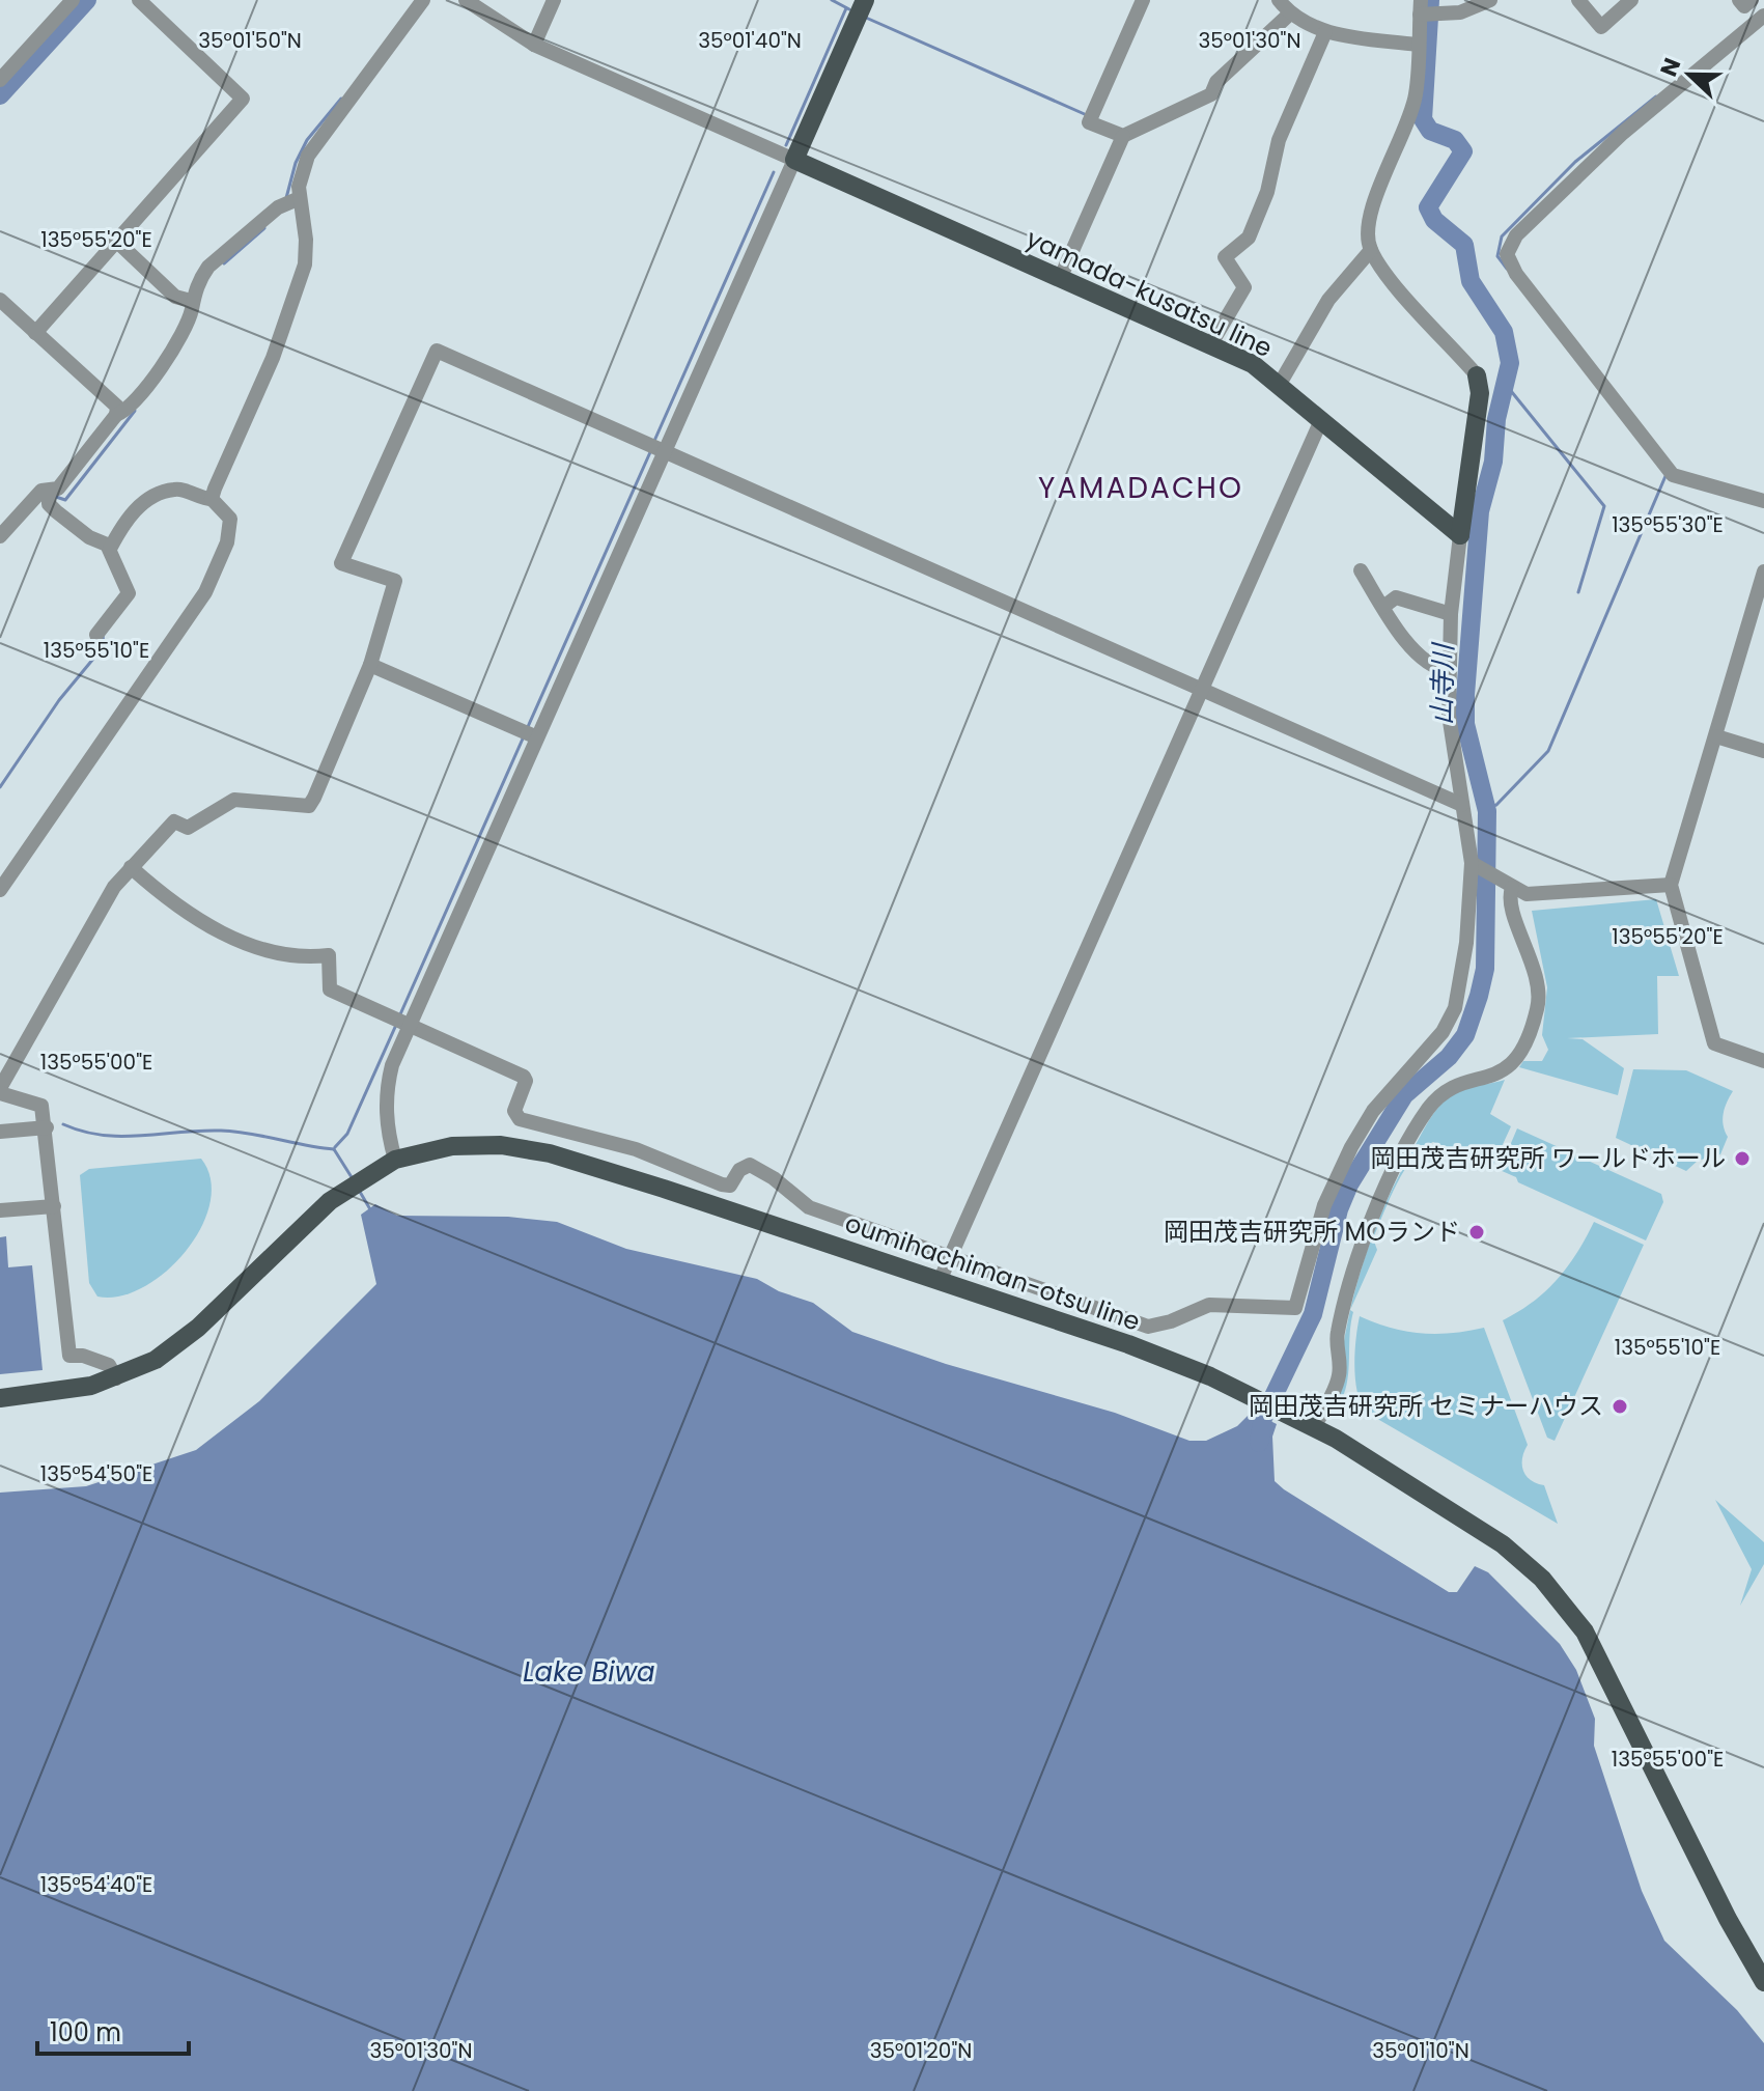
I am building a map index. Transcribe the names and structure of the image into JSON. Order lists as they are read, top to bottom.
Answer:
{
  "streets": {
    "main road": ["yamada-kusatsu line", "oumihachiman-otsu line"]
  },
  "districts": ["YAMADACHO"],
  "water": ["山寺川", "Lake Biwa"],
  "places": ["岡田茂吉研究所 ワールドホール", "岡田茂吉研究所 MOランド", "岡田茂吉研究所 セミナーハウス"],
  "scale_bar": "100 m",
  "north": "left",
  "coordinates": [
    "35°01'50\"N",
    "35°01'40\"N",
    "35°01'30\"N",
    "135°55'20\"E",
    "135°55'30\"E",
    "135°55'10\"E",
    "135°55'00\"E",
    "135°54'50\"E",
    "135°54'40\"E",
    "35°01'20\"N",
    "35°01'10\"N"
  ]
}
